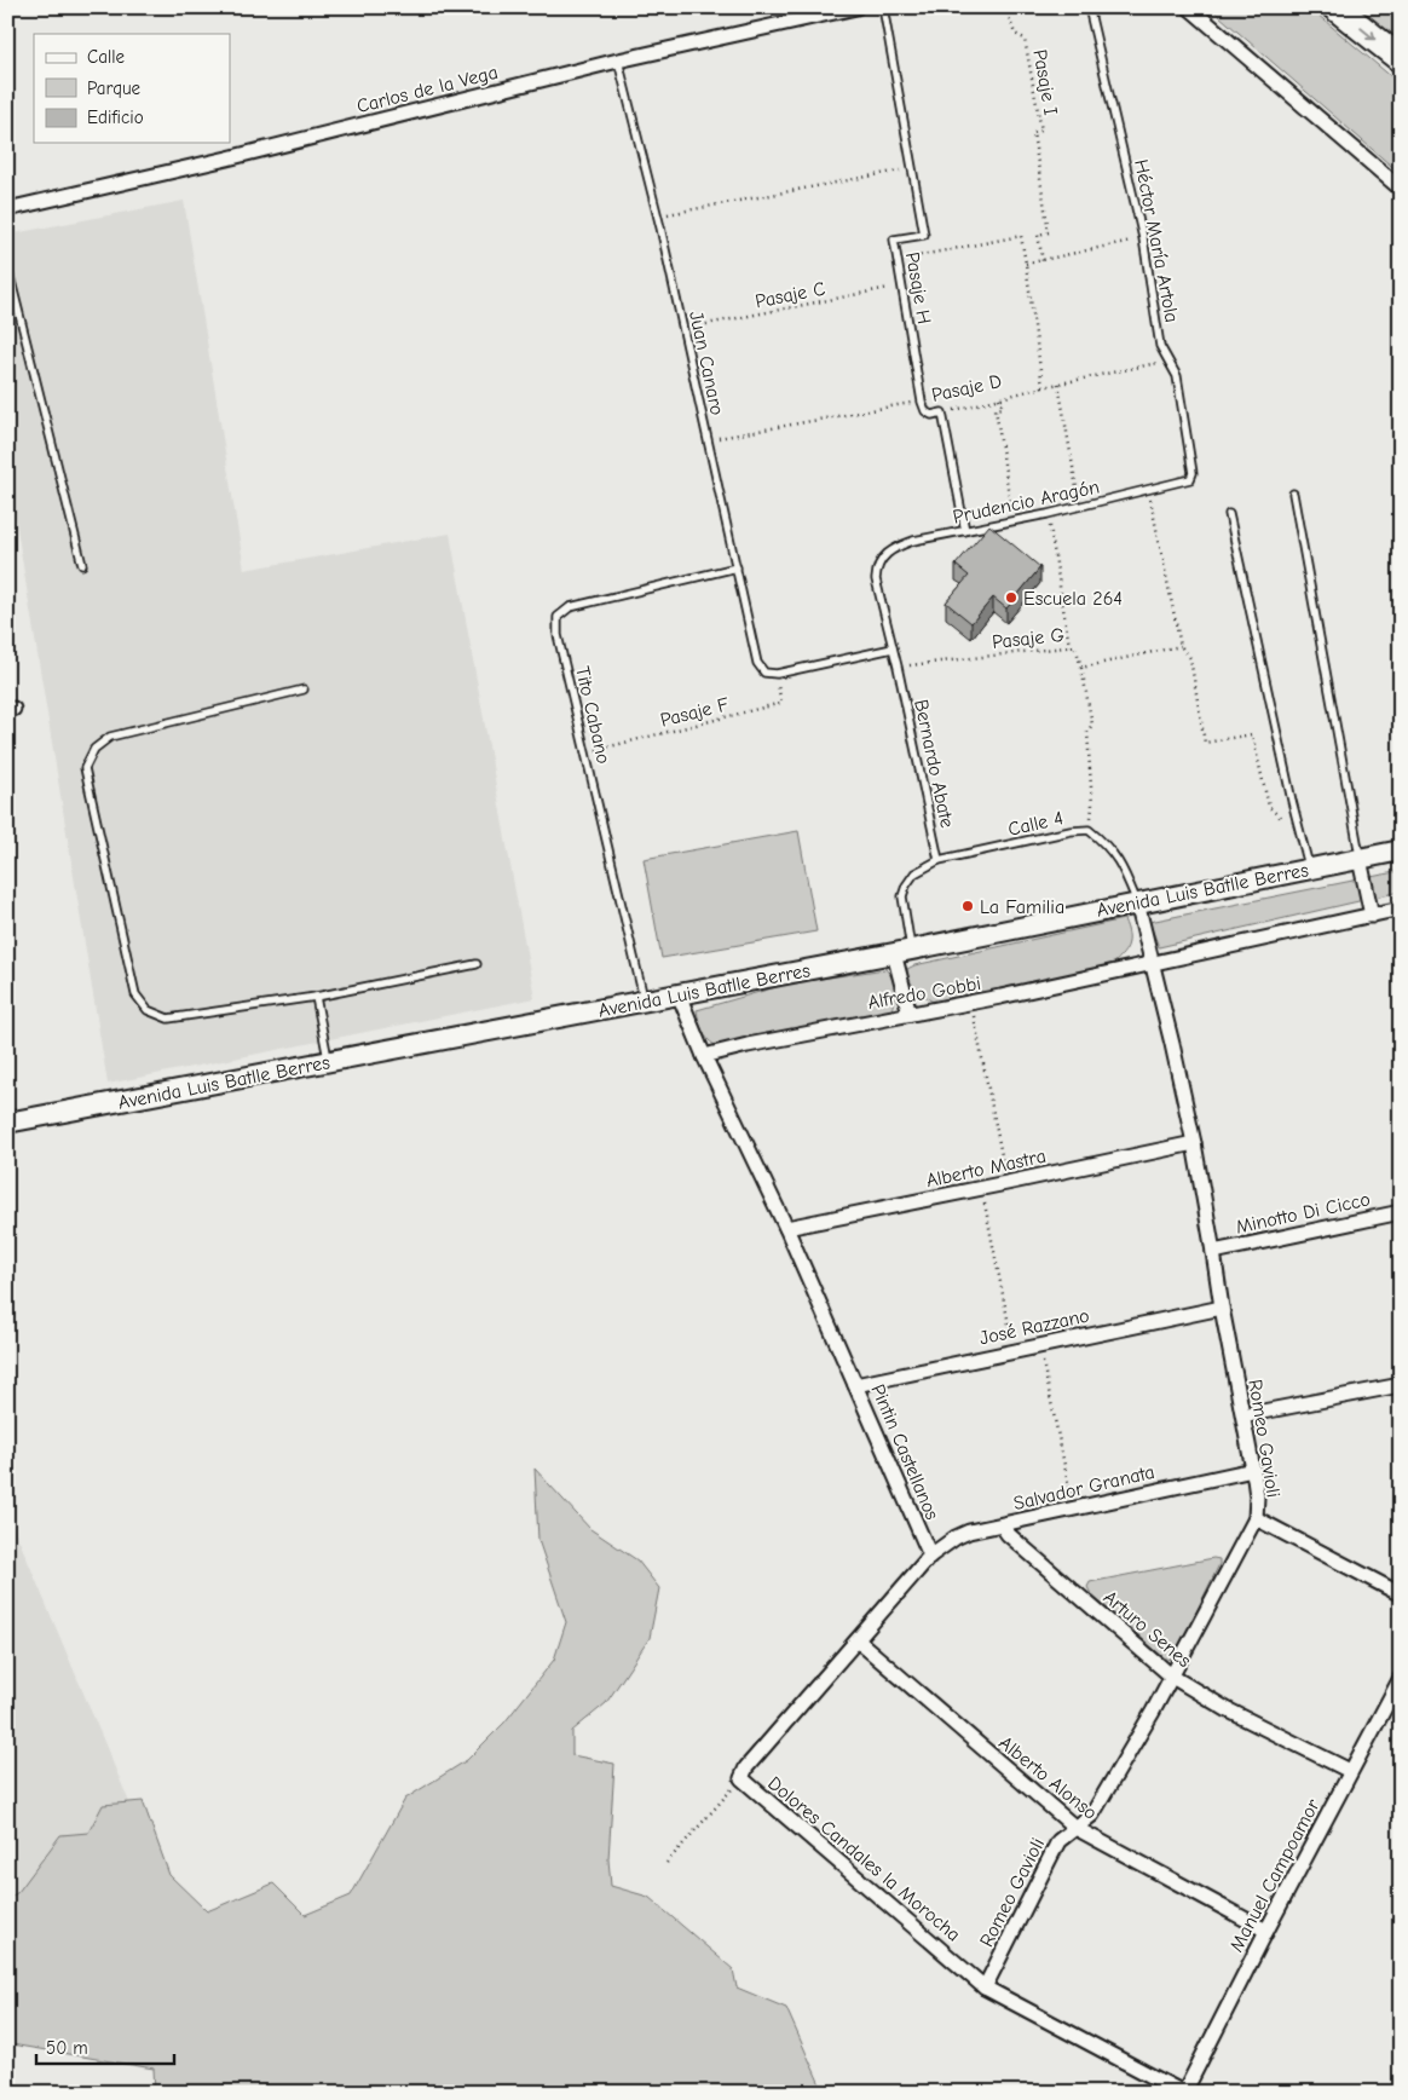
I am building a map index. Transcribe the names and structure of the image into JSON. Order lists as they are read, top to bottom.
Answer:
{
  "streets": {
    "main road": ["Avenida Luis Batlle Berres"],
    "street": [
      "Carlos de la Vega",
      "Alfredo Gobbi",
      "Alberto Mastra",
      "Minotto Di Cicco",
      "José Razzano",
      "Romeo Gavioli",
      "Pintin Castellanos",
      "Salvador Granata",
      "Arturo Senes",
      "Alberto Alonso",
      "Dolores Candales la Morocha",
      "Manuel Campoamor"
    ],
    "lane": [
      "Héctor María Artola",
      "Pasaje H",
      "Juan Canaro",
      "Pasaje D",
      "Prudencio Aragón",
      "Tito Cabano",
      "Bernardo Abate",
      "Calle 4"
    ],
    "path": [
      "Pasaje I",
      "Pasaje C",
      "Pasaje G",
      "Pasaje F"
    ]
  },
  "crossings": [
    ["Carlos de la Vega", "Juan Canaro"],
    ["Héctor María Artola", "Pasaje D"],
    ["Héctor María Artola", "Prudencio Aragón"],
    ["Pasaje H", "Pasaje C"],
    ["Pasaje H", "Pasaje D"],
    ["Pasaje C", "Juan Canaro"],
    ["Juan Canaro", "Pasaje D"],
    ["Juan Canaro", "Pasaje F"],
    ["Juan Canaro", "Tito Cabano"],
    ["Prudencio Aragón", "Bernardo Abate"],
    ["Pasaje G", "Bernardo Abate"],
    ["Pasaje F", "Tito Cabano"],
    ["Tito Cabano", "Avenida Luis Batlle Berres"],
    ["Bernardo Abate", "Calle 4"],
    ["Calle 4", "Avenida Luis Batlle Berres"],
    ["Calle 4", "Romeo Gavioli"],
    ["Avenida Luis Batlle Berres", "Romeo Gavioli"],
    ["Avenida Luis Batlle Berres", "Pintin Castellanos"],
    ["Alfredo Gobbi", "Romeo Gavioli"],
    ["Alfredo Gobbi", "Pintin Castellanos"],
    ["Alberto Mastra", "Romeo Gavioli"],
    ["Alberto Mastra", "Pintin Castellanos"],
    ["Minotto Di Cicco", "Romeo Gavioli"],
    ["José Razzano", "Romeo Gavioli"],
    ["José Razzano", "Pintin Castellanos"],
    ["Romeo Gavioli", "Salvador Granata"],
    ["Romeo Gavioli", "Arturo Senes"],
    ["Romeo Gavioli", "Alberto Alonso"],
    ["Romeo Gavioli", "Dolores Candales la Morocha"],
    ["Pintin Castellanos", "Salvador Granata"],
    ["Salvador Granata", "Arturo Senes"],
    ["Arturo Senes", "Manuel Campoamor"],
    ["Alberto Alonso", "Manuel Campoamor"],
    ["Dolores Candales la Morocha", "Manuel Campoamor"]
  ],
  "places": ["Escuela 264", "La Familia"],
  "legend": ["Calle", "Parque", "Edificio"],
  "scale_bar": "50 m"
}
